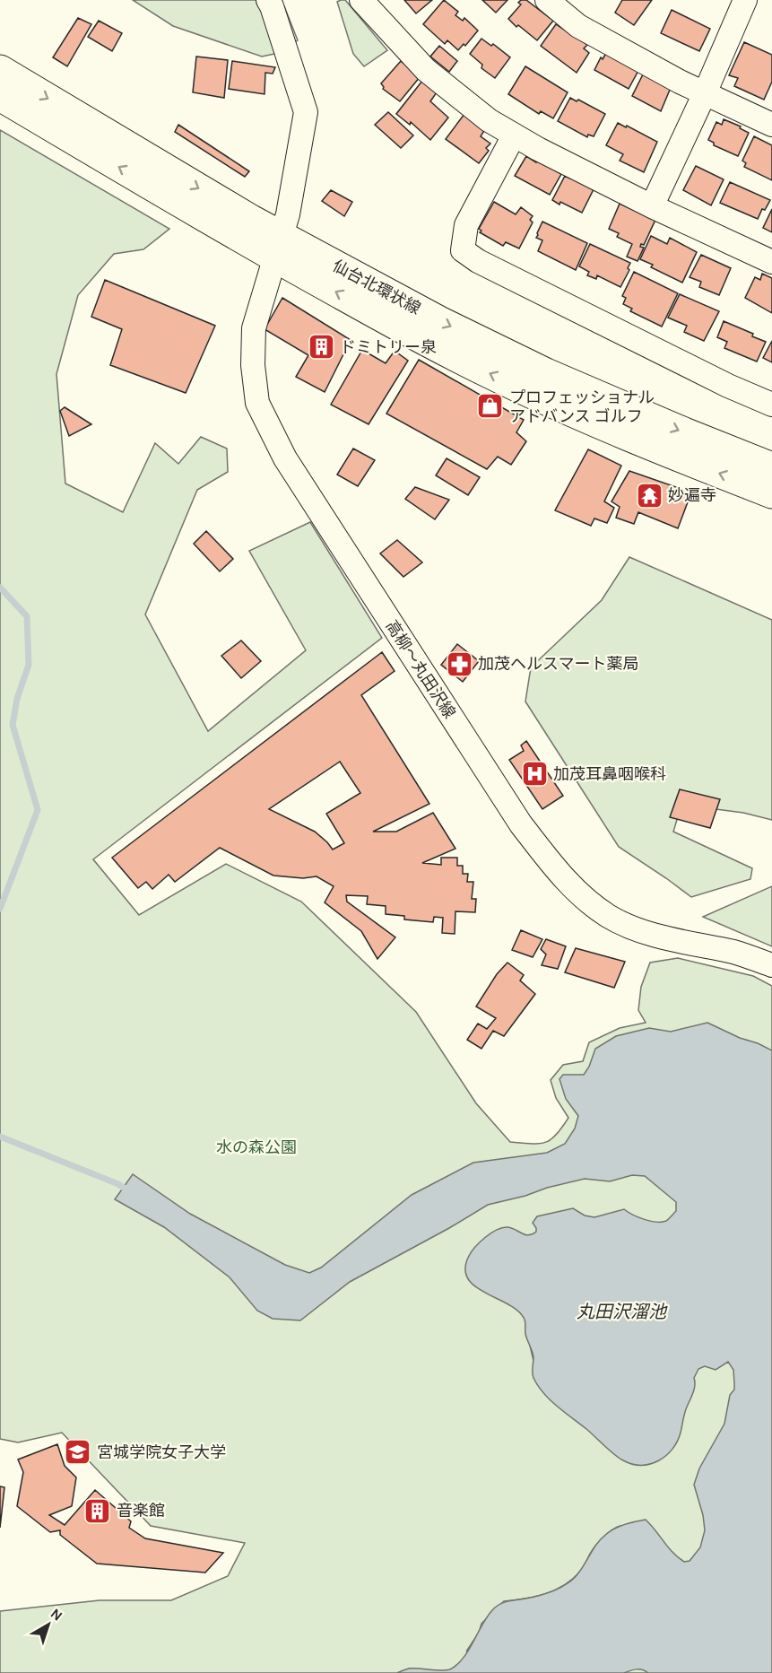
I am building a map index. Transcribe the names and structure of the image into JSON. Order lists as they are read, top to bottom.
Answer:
{
  "streets": {
    "main road": ["仙台北環状線"],
    "street": ["高柳～丸田沢線"]
  },
  "crossings": [
    ["仙台北環状線", "高柳～丸田沢線"]
  ],
  "water": ["丸田沢溜池"],
  "parks": ["水の森公園"],
  "places": {
    "building": ["ドミトリー泉", "音楽館"],
    "shop": ["プロフェッショナル アドバンス ゴルフ"],
    "temple": ["妙遍寺"],
    "pharmacy": ["加茂ヘルスマート薬局"],
    "hospital": ["加茂耳鼻咽喉科"],
    "school or university": ["宮城学院女子大学"]
  },
  "north": "top right"
}
